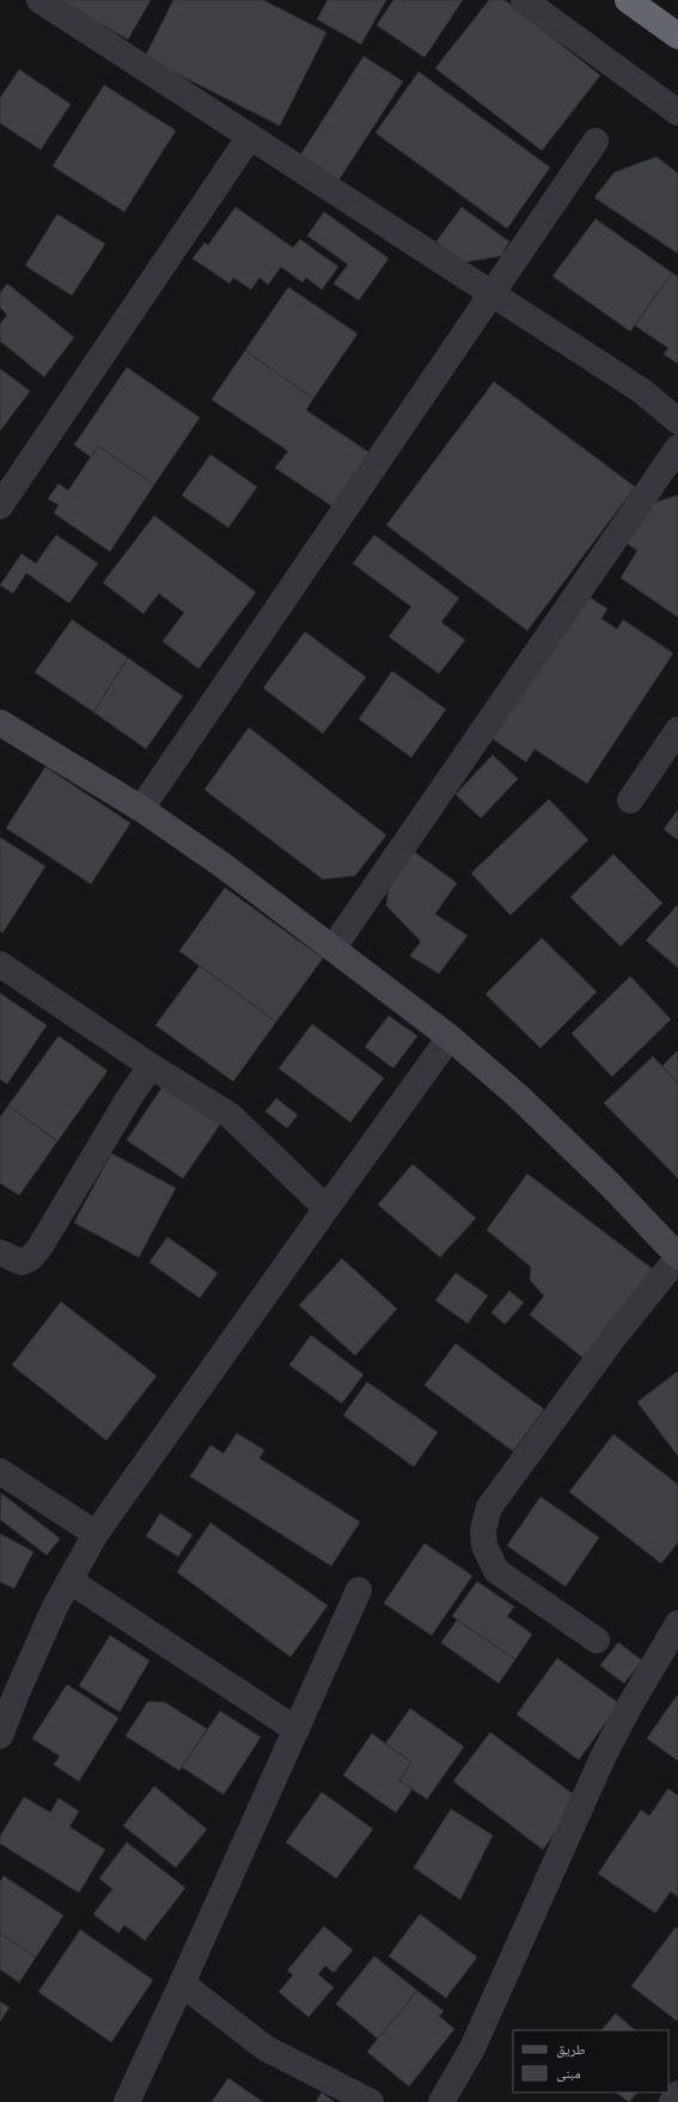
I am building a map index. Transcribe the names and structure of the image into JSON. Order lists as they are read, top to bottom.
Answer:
{
  "legend": ["طريق", "مبنى"]
}
